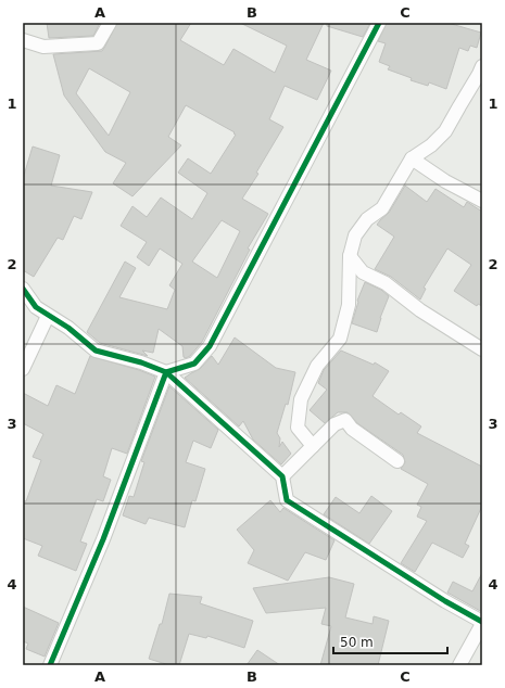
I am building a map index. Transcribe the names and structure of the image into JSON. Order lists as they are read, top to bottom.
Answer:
{
  "scale_bar": "50 m",
  "grid": {
    "columns": ["A", "B", "C"],
    "rows": [
      "1",
      "2",
      "3",
      "4"
    ]
  }
}
